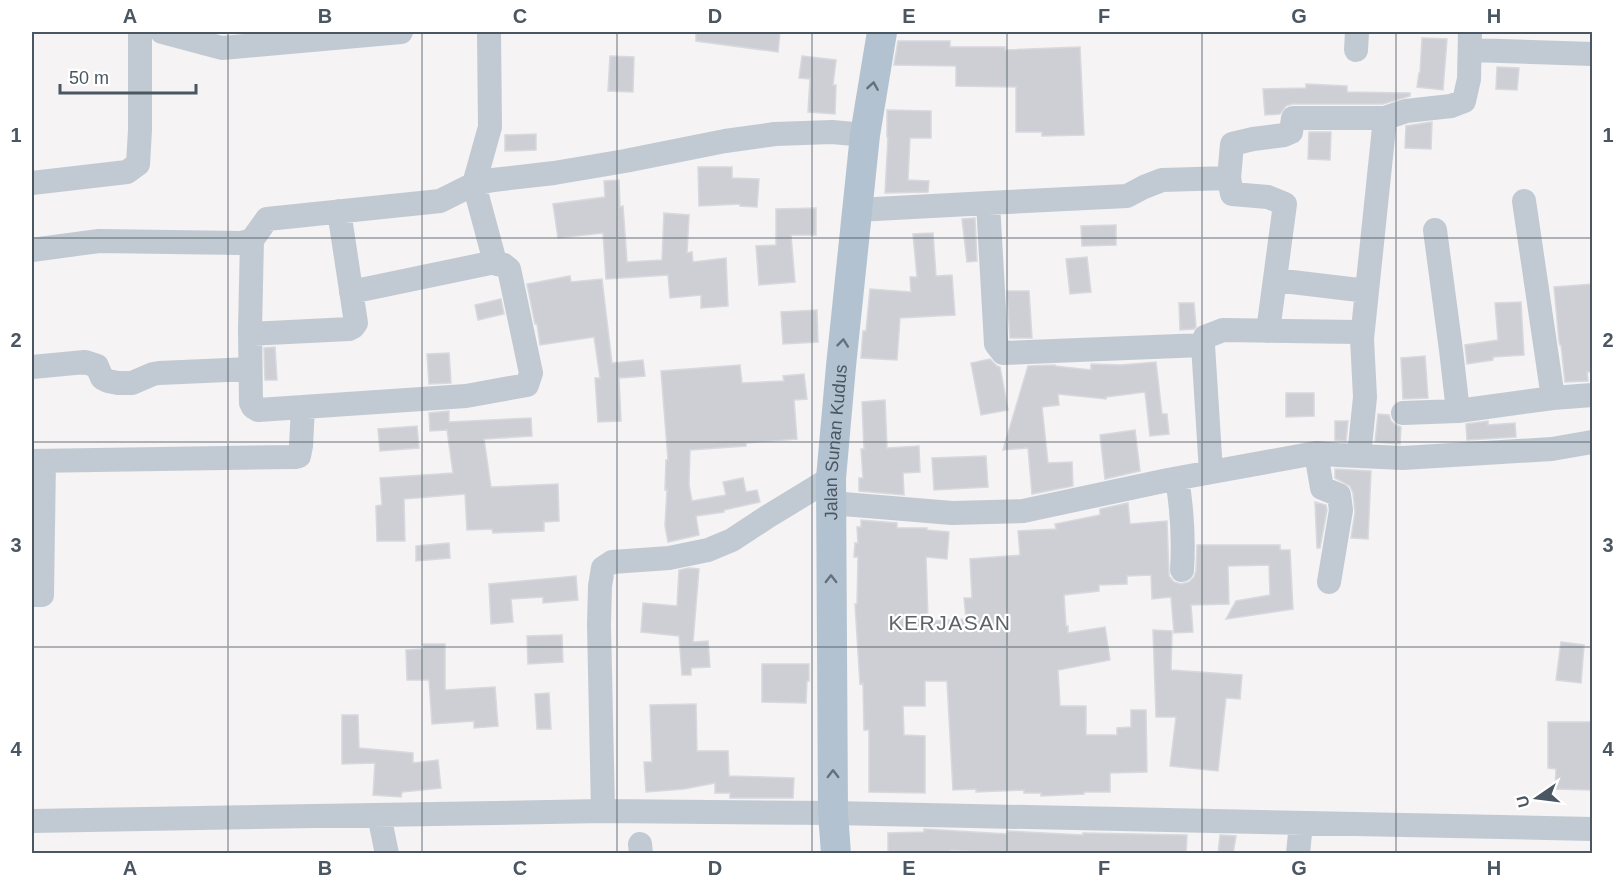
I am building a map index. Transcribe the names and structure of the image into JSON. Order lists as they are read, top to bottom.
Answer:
{
  "streets": {
    "main road": ["Jalan Sunan Kudus"]
  },
  "one_way": ["Jalan Sunan Kudus"],
  "districts": ["KERJASAN"],
  "scale_bar": "50 m",
  "north": "left",
  "grid": {
    "columns": [
      "A",
      "B",
      "C",
      "D",
      "E",
      "F",
      "G",
      "H"
    ],
    "rows": [
      "1",
      "2",
      "3",
      "4"
    ]
  }
}
